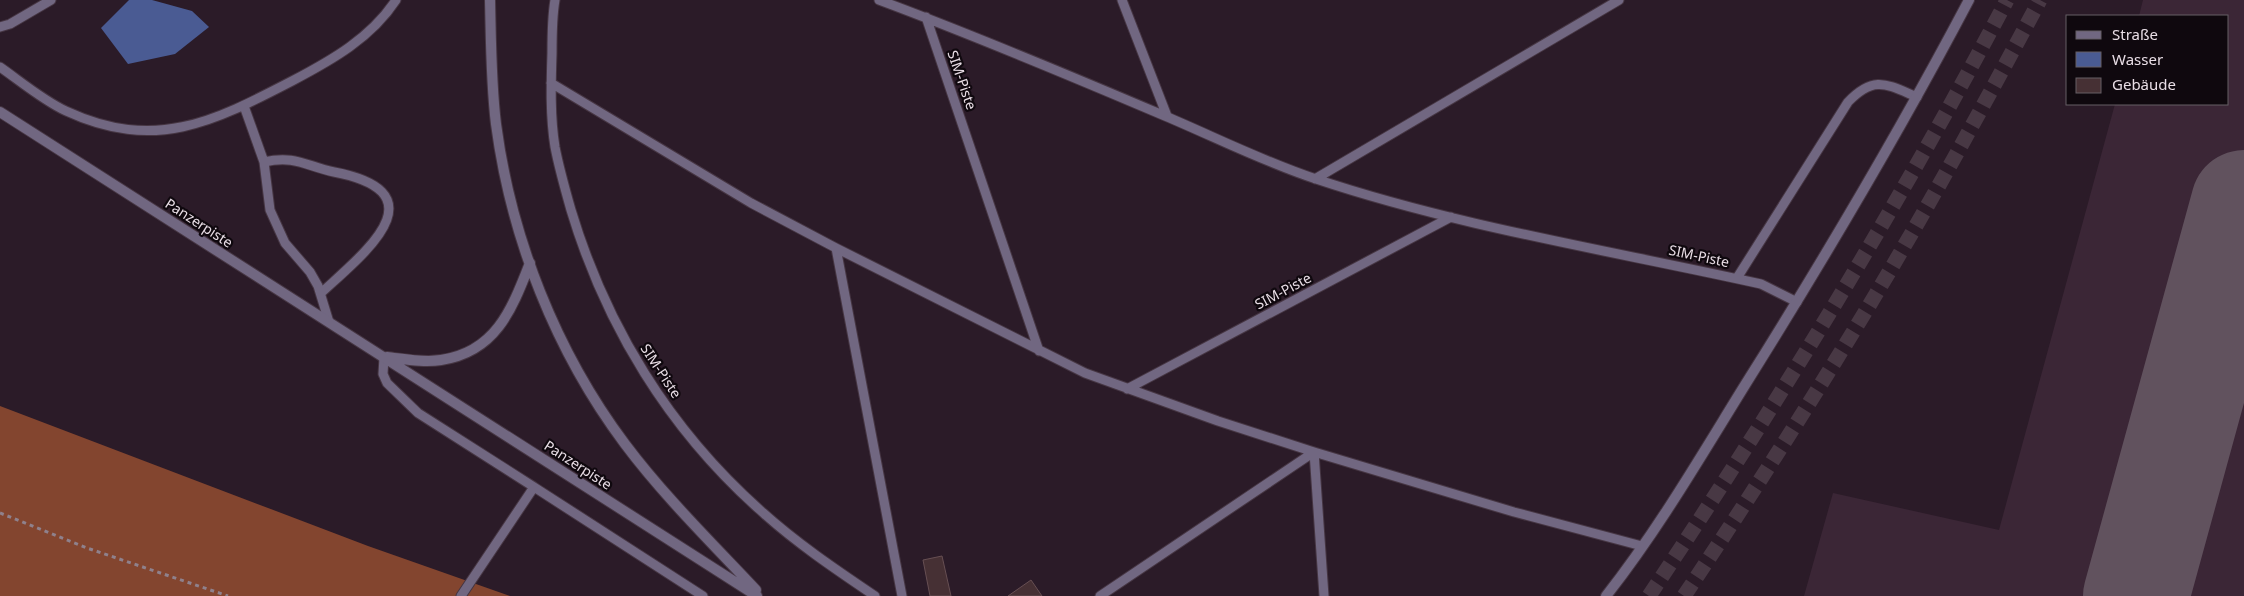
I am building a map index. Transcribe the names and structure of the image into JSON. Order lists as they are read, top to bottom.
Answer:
{
  "streets": {
    "street": ["Panzerpiste"],
    "lane": ["SIM-Piste"]
  },
  "legend": ["Straße", "Wasser", "Gebäude"]
}
